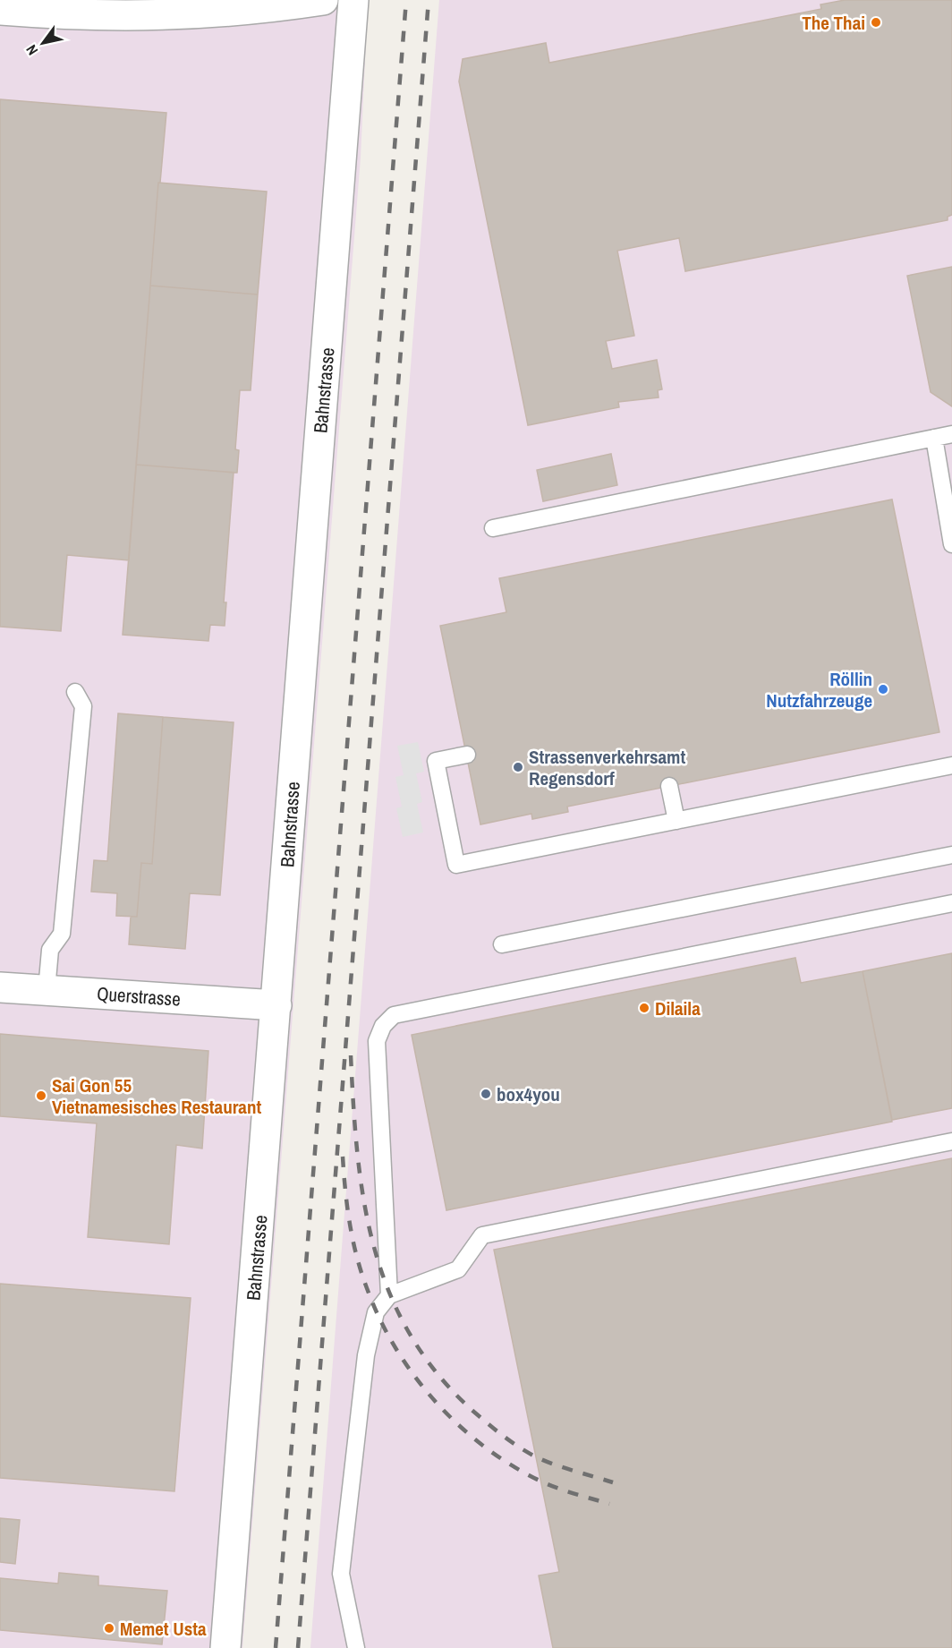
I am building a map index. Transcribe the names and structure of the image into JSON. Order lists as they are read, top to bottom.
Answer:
{
  "streets": {
    "street": ["Bahnstrasse", "Querstrasse"]
  },
  "crossings": [
    ["Bahnstrasse", "Querstrasse"]
  ],
  "places": [
    "The Thai",
    "Röllin Nutzfahrzeuge",
    "Strassenverkehrsamt Regensdorf",
    "Dilaila",
    "box4you",
    "Sai Gon 55 Vietnamesisches Restaurant",
    "Memet Usta"
  ],
  "north": "bottom left"
}
